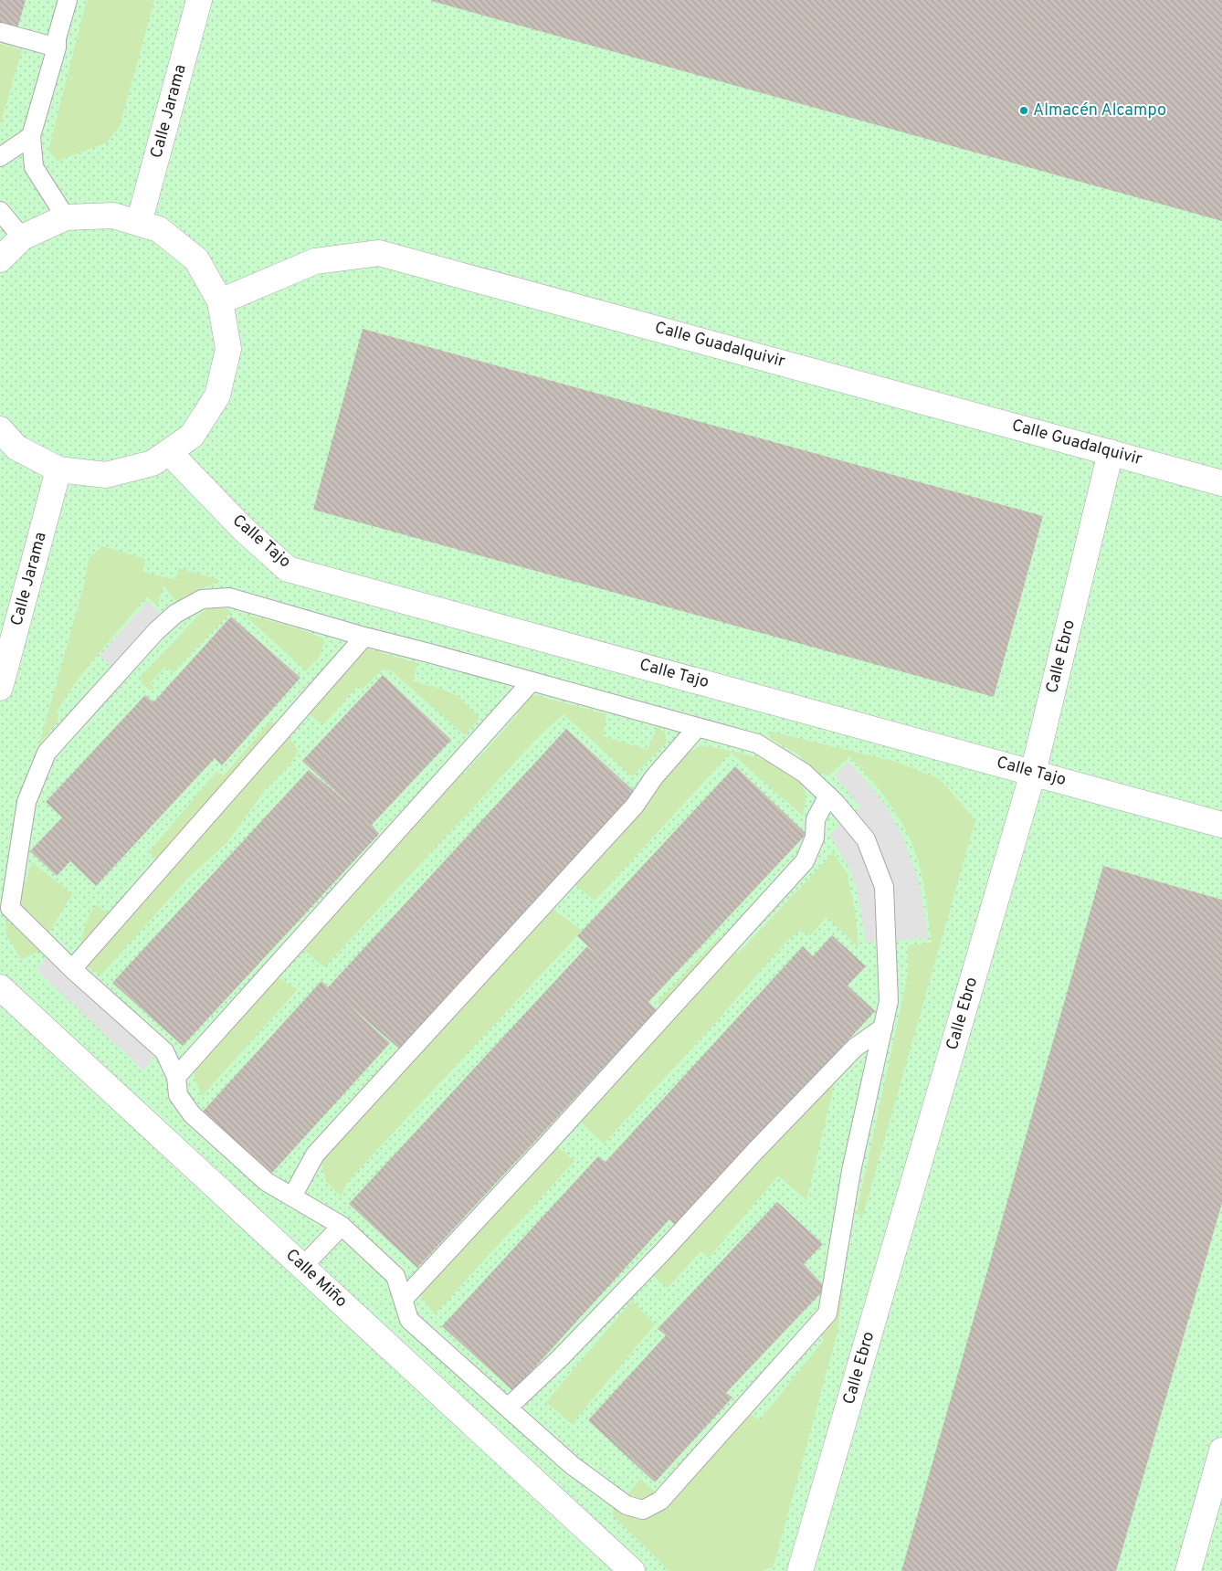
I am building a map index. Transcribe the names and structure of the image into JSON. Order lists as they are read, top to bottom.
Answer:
{
  "streets": {
    "street": [
      "Calle Jarama",
      "Calle Guadalquivir",
      "Calle Tajo",
      "Calle Ebro",
      "Calle Miño"
    ]
  },
  "crossings": [
    ["Calle Guadalquivir", "Calle Ebro"],
    ["Calle Tajo", "Calle Ebro"]
  ],
  "places": ["Almacén Alcampo"]
}
